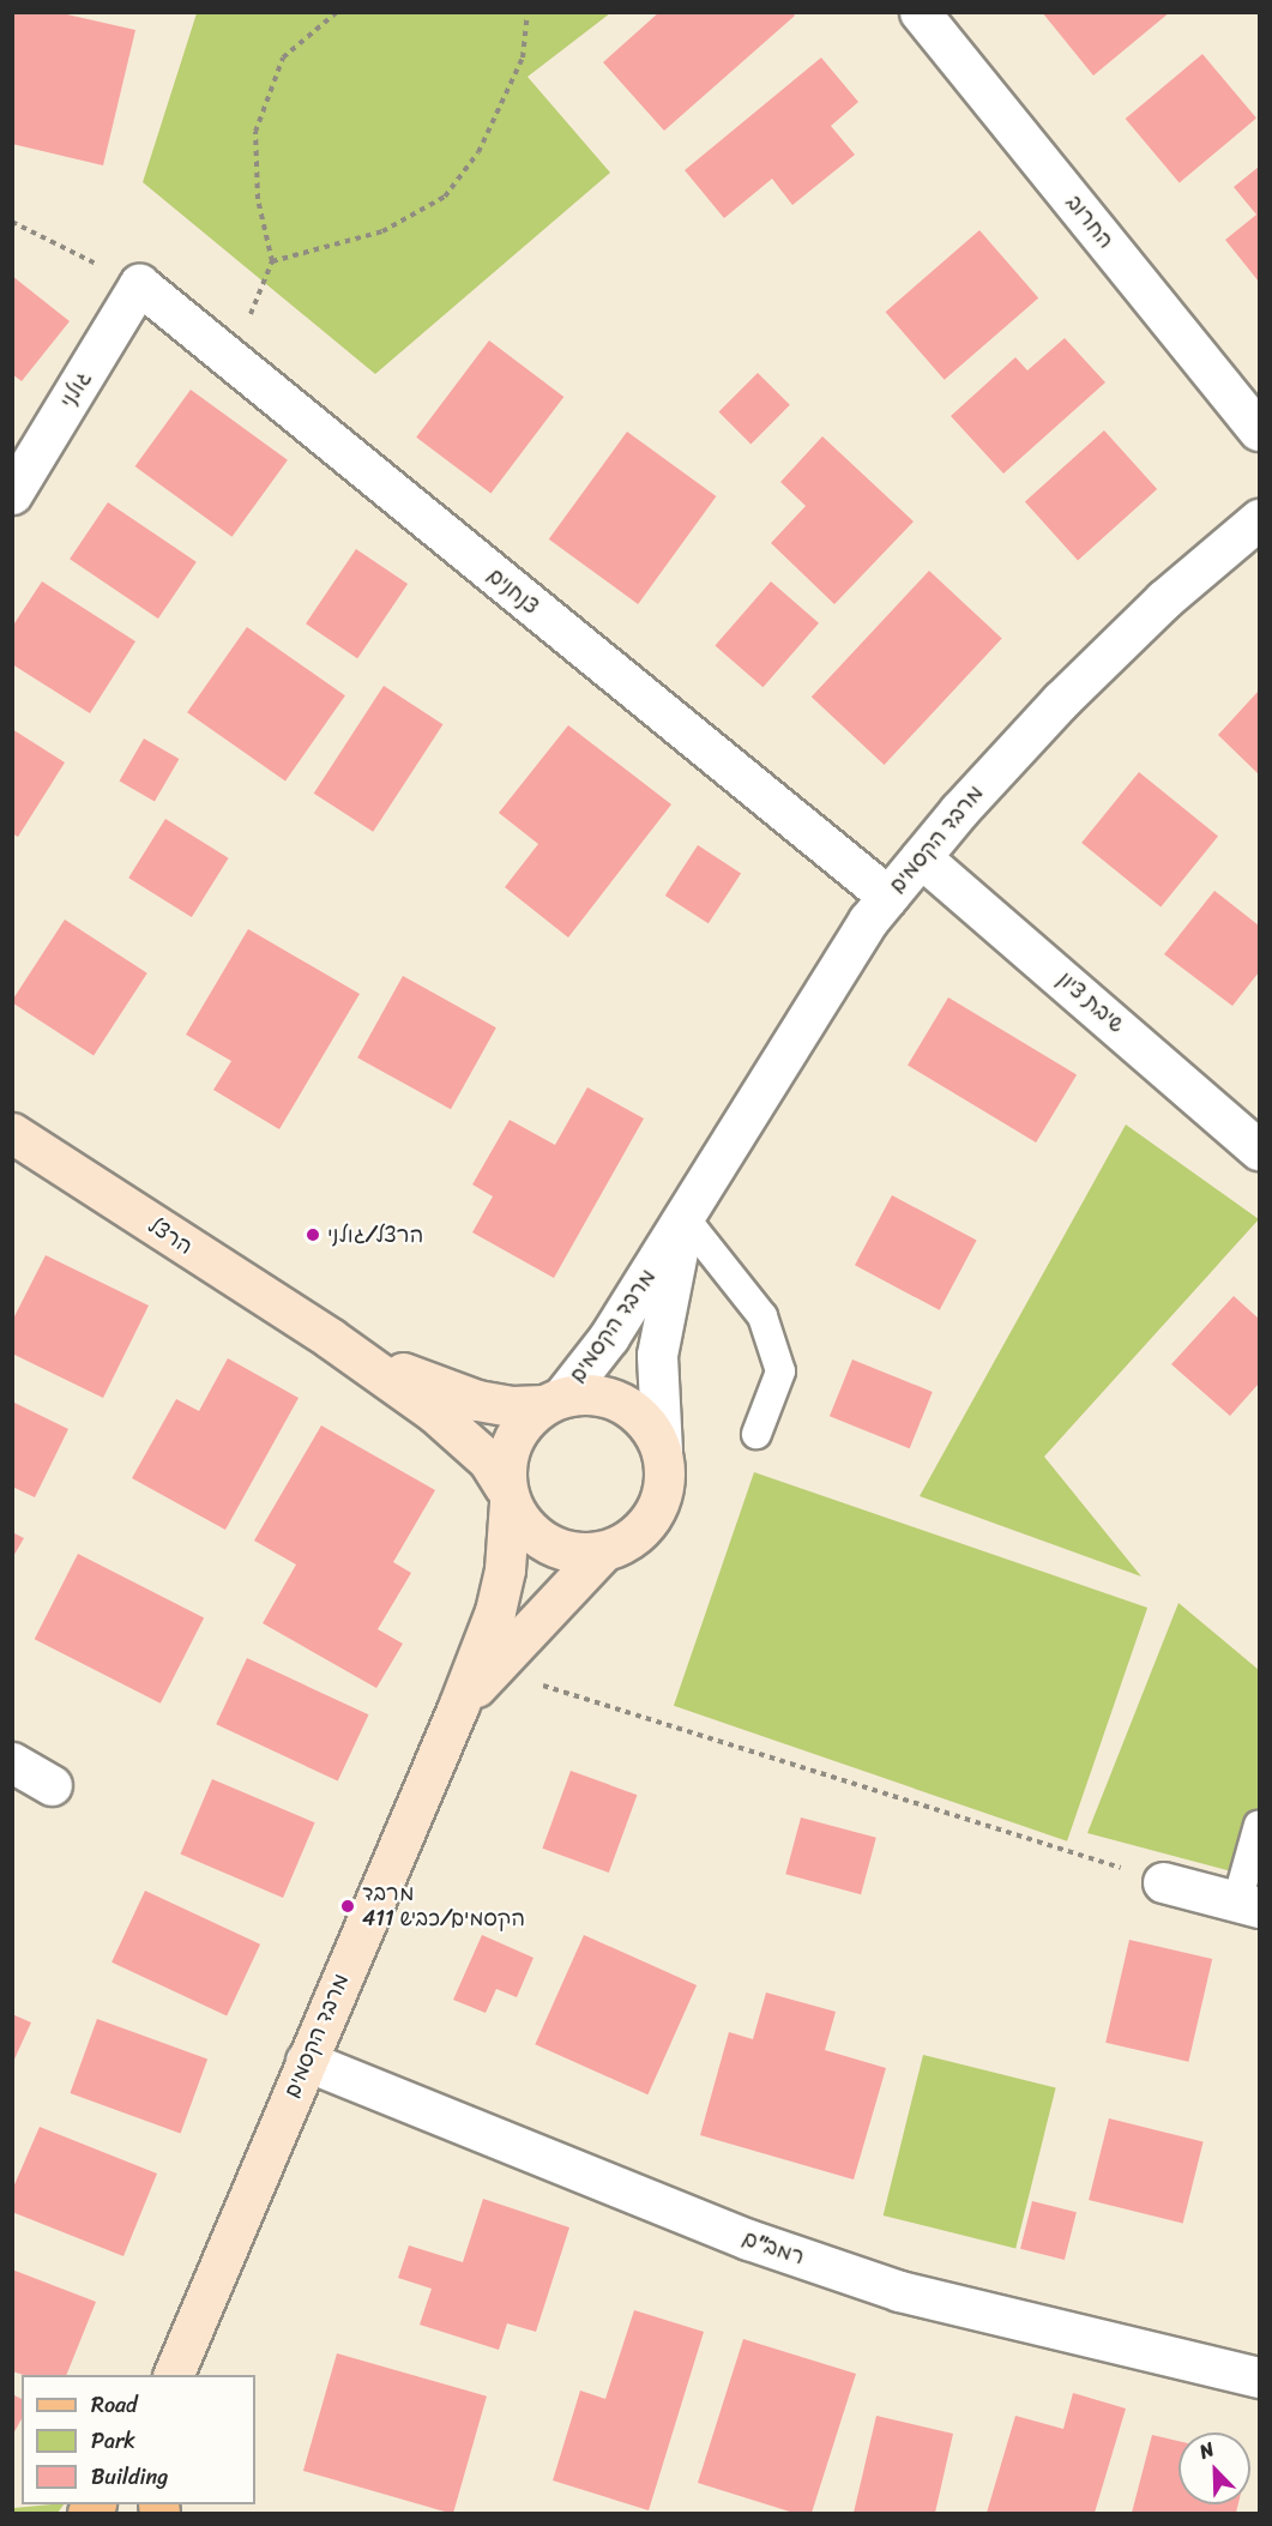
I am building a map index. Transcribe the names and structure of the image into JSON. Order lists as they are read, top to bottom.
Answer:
{
  "streets": {
    "street": [
      "החרוב",
      "גולני",
      "צנחנים",
      "מרבד הקסמים",
      "שיבת ציון",
      "הרצל",
      "רמב\"ם"
    ]
  },
  "crossings": [
    ["גולני", "צנחנים"],
    ["צנחנים", "מרבד הקסמים"],
    ["מרבד הקסמים", "שיבת ציון"],
    ["מרבד הקסמים", "הרצל"],
    ["מרבד הקסמים", "רמב\"ם"]
  ],
  "places": ["הרצל/גולני", "מרבד הקסמים/כביש 411"],
  "legend": ["Road", "Park", "Building"],
  "north": "top left"
}
